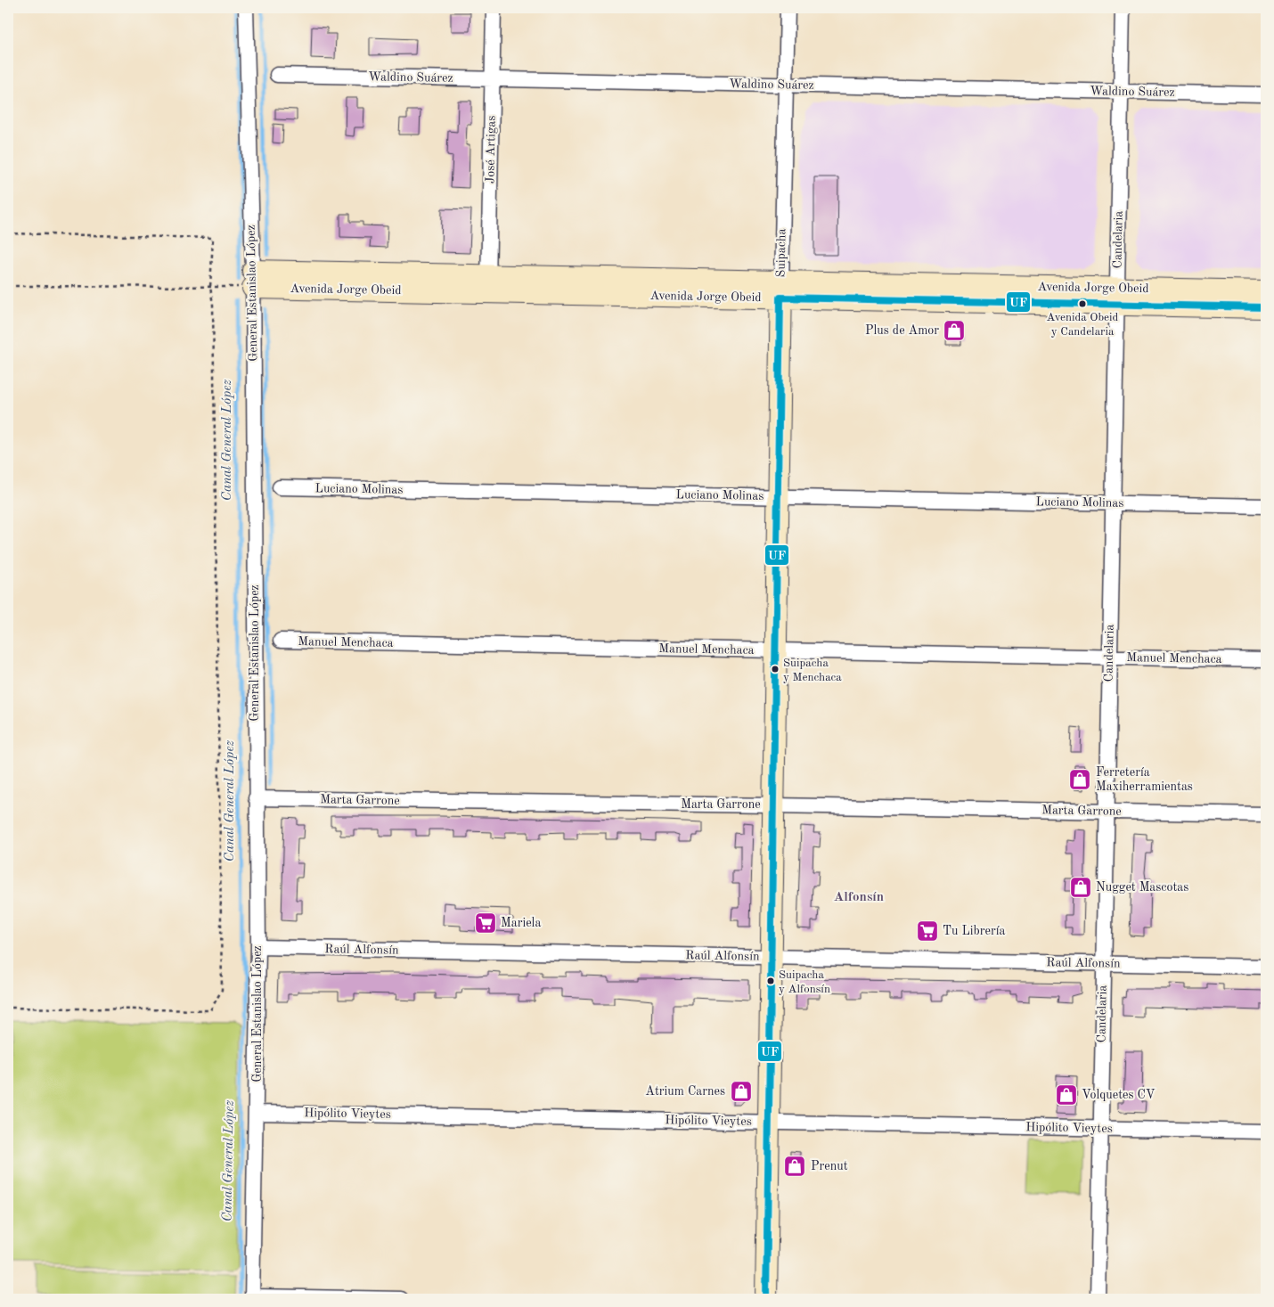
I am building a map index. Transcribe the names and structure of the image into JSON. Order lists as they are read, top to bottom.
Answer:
{
  "streets": {
    "main road": ["Suipacha", "Avenida Jorge Obeid"],
    "street": [
      "Waldino Suárez",
      "José Artigas",
      "Candelaria",
      "General Estanislao López",
      "Luciano Molinas",
      "Manuel Menchaca",
      "Marta Garrone",
      "Raúl Alfonsín",
      "Hipólito Vieytes"
    ]
  },
  "crossings": [
    ["Waldino Suárez", "José Artigas"],
    ["Waldino Suárez", "Candelaria"],
    ["Waldino Suárez", "Suipacha"],
    ["José Artigas", "Avenida Jorge Obeid"],
    ["Candelaria", "Avenida Jorge Obeid"],
    ["Candelaria", "Luciano Molinas"],
    ["Candelaria", "Manuel Menchaca"],
    ["Candelaria", "Marta Garrone"],
    ["Candelaria", "Raúl Alfonsín"],
    ["Candelaria", "Hipólito Vieytes"],
    ["Suipacha", "Avenida Jorge Obeid"],
    ["Suipacha", "Luciano Molinas"],
    ["Suipacha", "Manuel Menchaca"],
    ["Suipacha", "Marta Garrone"],
    ["Suipacha", "Raúl Alfonsín"],
    ["Suipacha", "Hipólito Vieytes"],
    ["Avenida Jorge Obeid", "General Estanislao López"],
    ["General Estanislao López", "Marta Garrone"],
    ["General Estanislao López", "Raúl Alfonsín"],
    ["General Estanislao López", "Hipólito Vieytes"]
  ],
  "districts": ["Alfonsín"],
  "water": ["Canal General López"],
  "places": {
    "other": ["Avenida Obeid y Candelaria", "Suipacha y Menchaca", "Suipacha y Alfonsín"],
    "shop": [
      "Plus de Amor",
      "Ferretería Maxiherramientas",
      "Nugget Mascotas",
      "Atrium Carnes",
      "Volquetes CV",
      "Prenut"
    ],
    "supermarket": ["Mariela", "Tu Librería"]
  },
  "lines": ["transit line UF"]
}
